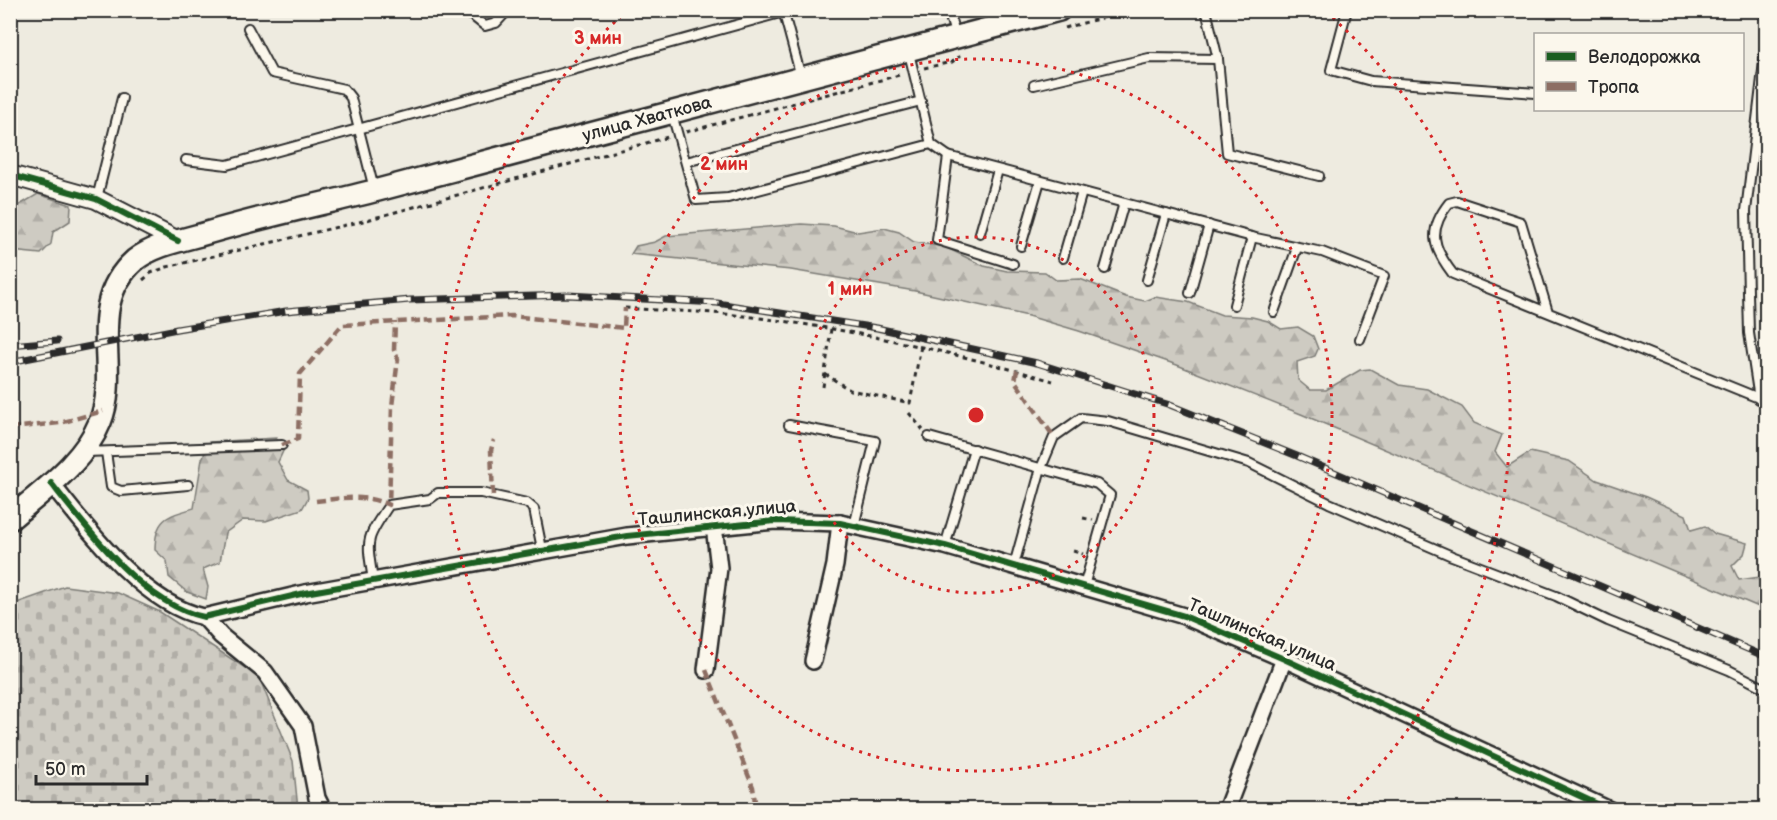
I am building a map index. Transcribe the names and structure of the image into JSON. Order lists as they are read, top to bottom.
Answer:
{
  "streets": {
    "main road": ["улица Хваткова"],
    "street": ["Ташлинская улица"]
  },
  "legend": ["Велодорожка", "Тропа"],
  "scale_bar": "50 m",
  "rings": ["3 мин", "2 мин", "1 мин"]
}
